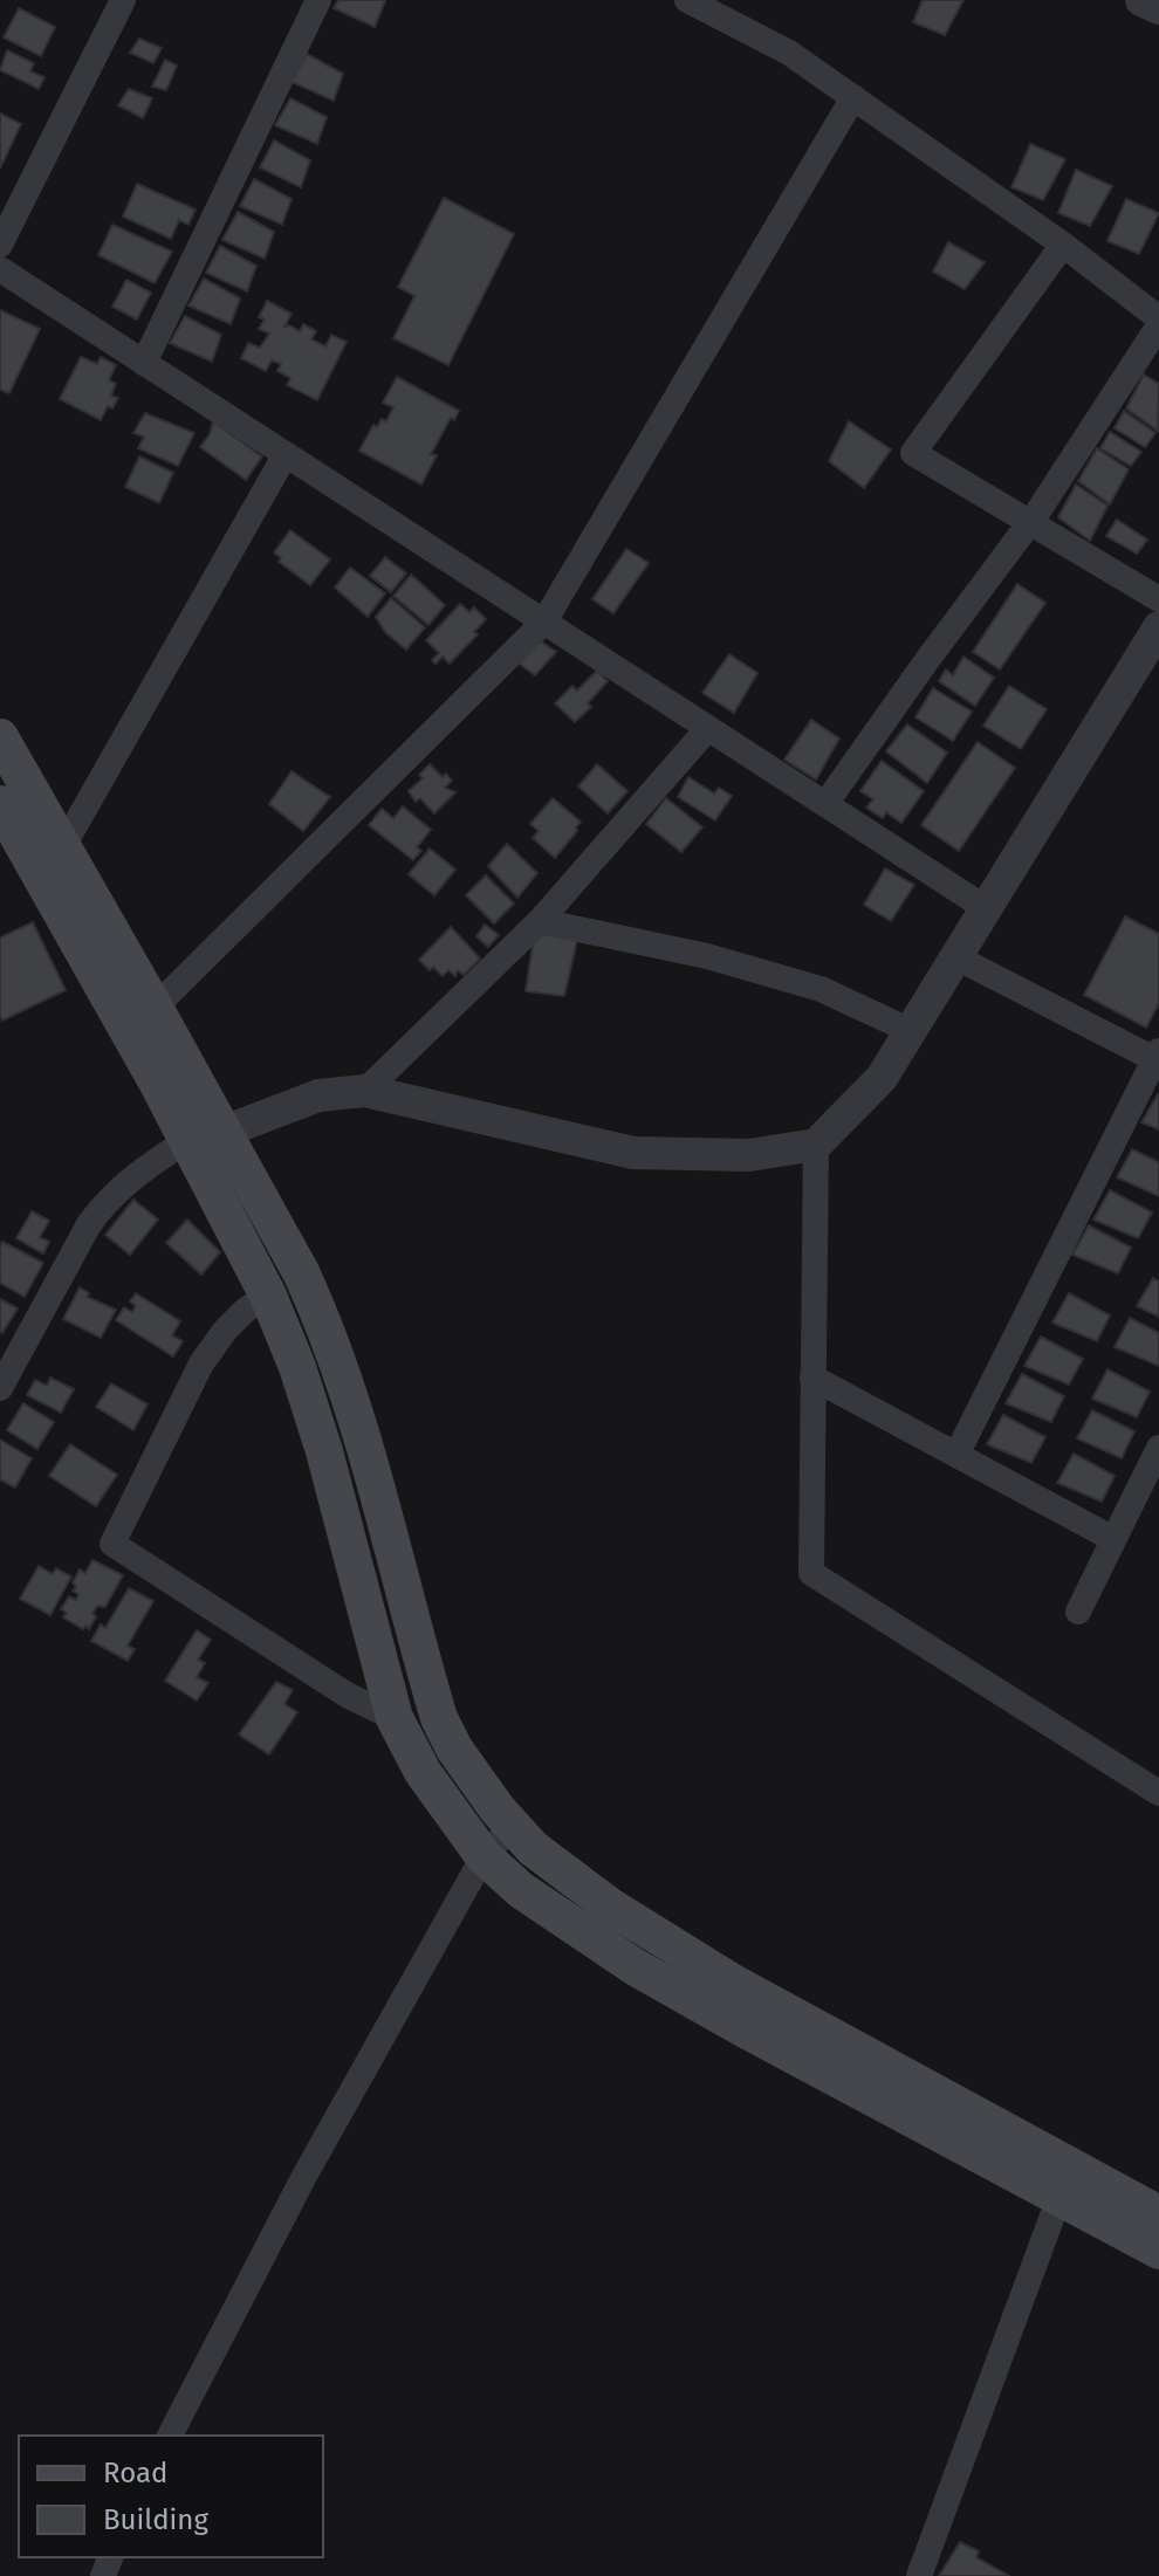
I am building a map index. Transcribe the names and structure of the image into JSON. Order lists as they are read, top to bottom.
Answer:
{
  "legend": ["Road", "Building"]
}
